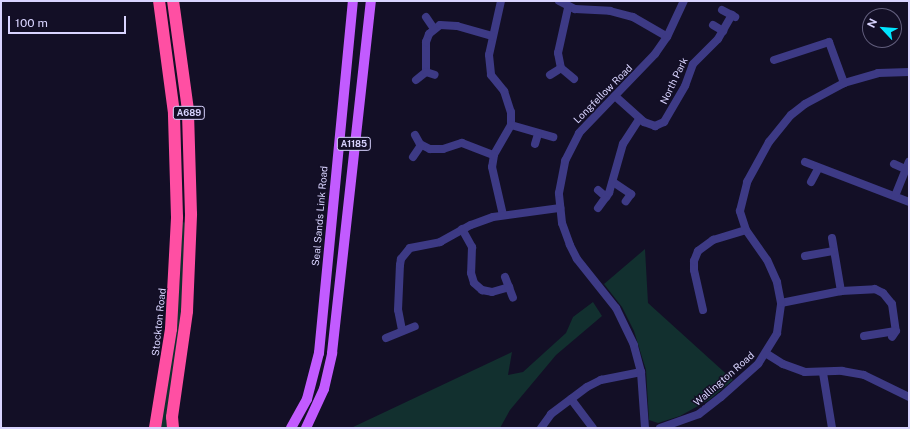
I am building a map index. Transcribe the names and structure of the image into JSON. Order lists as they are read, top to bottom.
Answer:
{
  "streets": {
    "highway": ["A689", "Stockton Road"],
    "main road": ["A1185", "Seal Sands Link Road"],
    "street": ["North Park", "Longfellow Road", "Wallington Road"]
  },
  "crossings": [
    ["North Park", "Longfellow Road"],
    ["A689", "Stockton Road"]
  ],
  "scale_bar": "100 m",
  "north": "top left"
}
